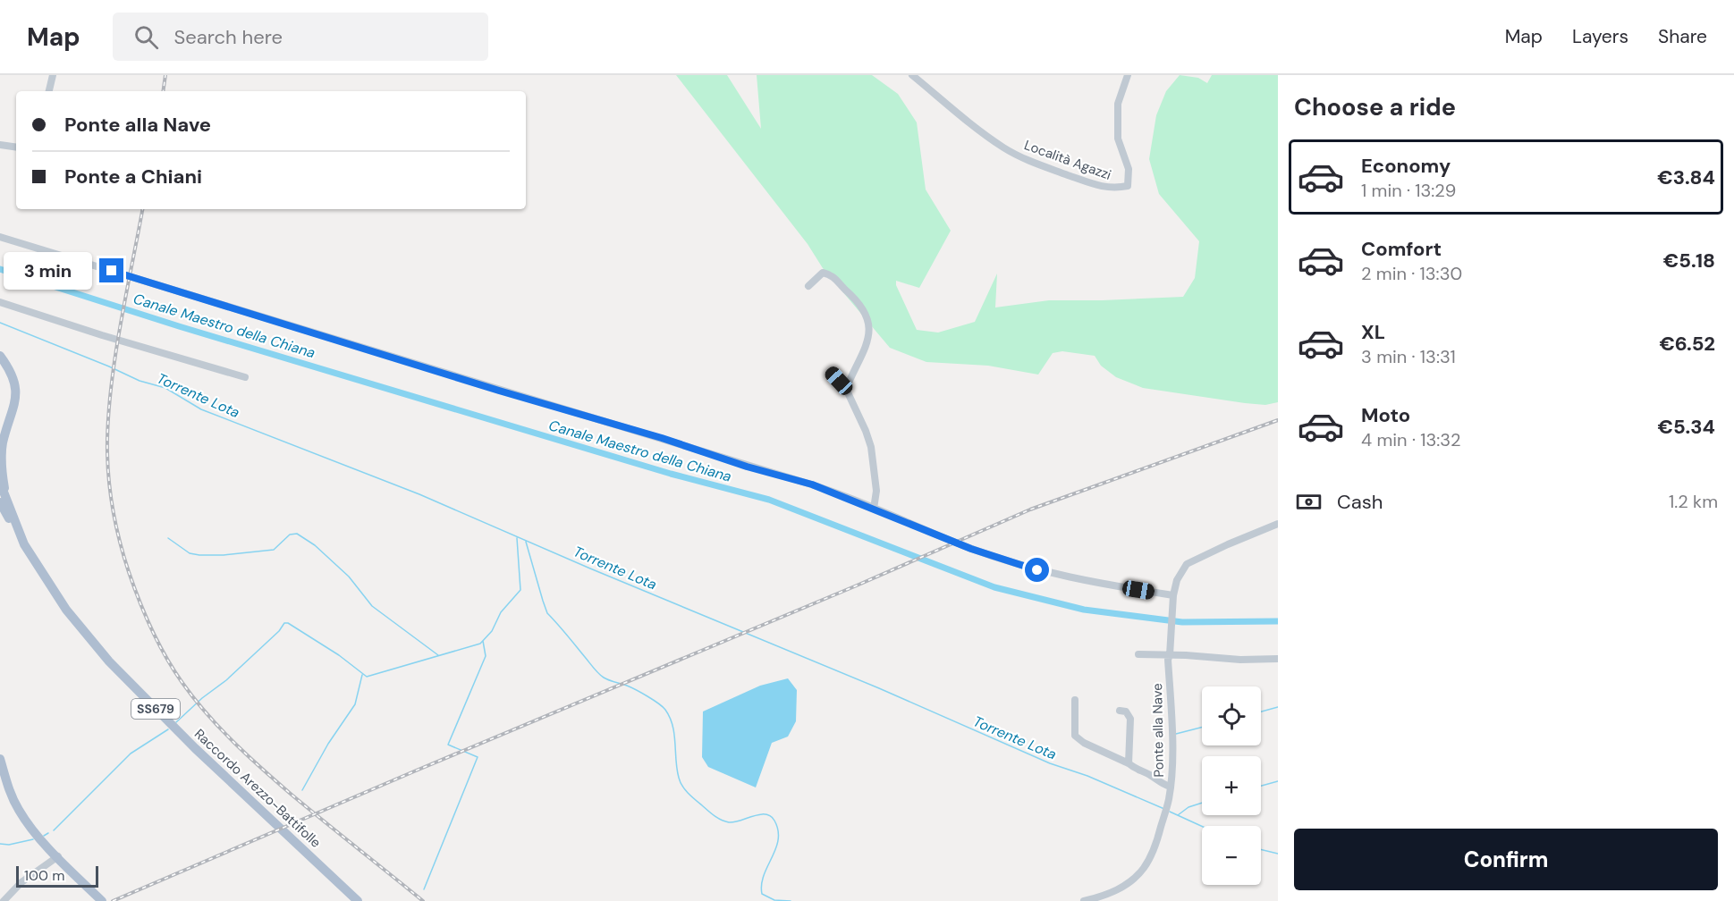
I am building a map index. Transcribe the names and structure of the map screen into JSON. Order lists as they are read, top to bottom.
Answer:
{
  "streets": {
    "main road": ["SS679", "Raccordo Arezzo-Battifolle"],
    "street": ["Località Agazzi", "Ponte alla Nave"]
  },
  "water": ["Canale Maestro della Chiana", "Torrente Lota"],
  "scale_bar": "100 m",
  "page": {
    "header": "Map",
    "search": "Search here",
    "nav": ["Map", "Layers", "Share"],
    "heading": "Choose a ride",
    "banner": ["Ponte alla Nave", "Ponte a Chiani"],
    "list": [
      {
        "name": "Economy",
        "note": "1 min · 13:29",
        "value": "€3.84"
      },
      {
        "name": "Comfort",
        "note": "2 min · 13:30",
        "value": "€5.18"
      },
      {
        "name": "XL",
        "note": "3 min · 13:31",
        "value": "€6.52"
      },
      {
        "name": "Moto",
        "note": "4 min · 13:32",
        "value": "€5.34"
      }
    ],
    "bubble": "3 min",
    "pay": ["Cash", "1.2 km"],
    "map_buttons": ["+", "−"],
    "buttons": "Confirm",
    "scale": "100 m"
  }
}
